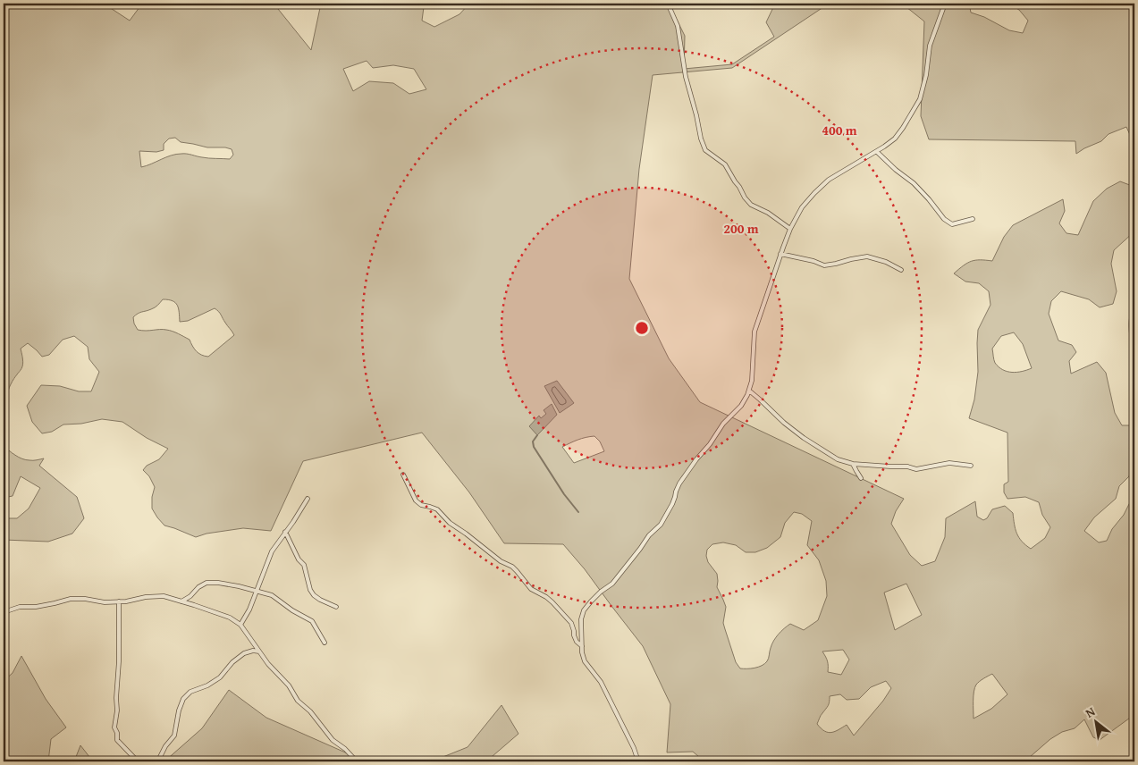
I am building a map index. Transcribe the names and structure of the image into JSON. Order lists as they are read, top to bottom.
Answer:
{
  "north": "top left",
  "rings": ["400 m", "200 m"]
}
